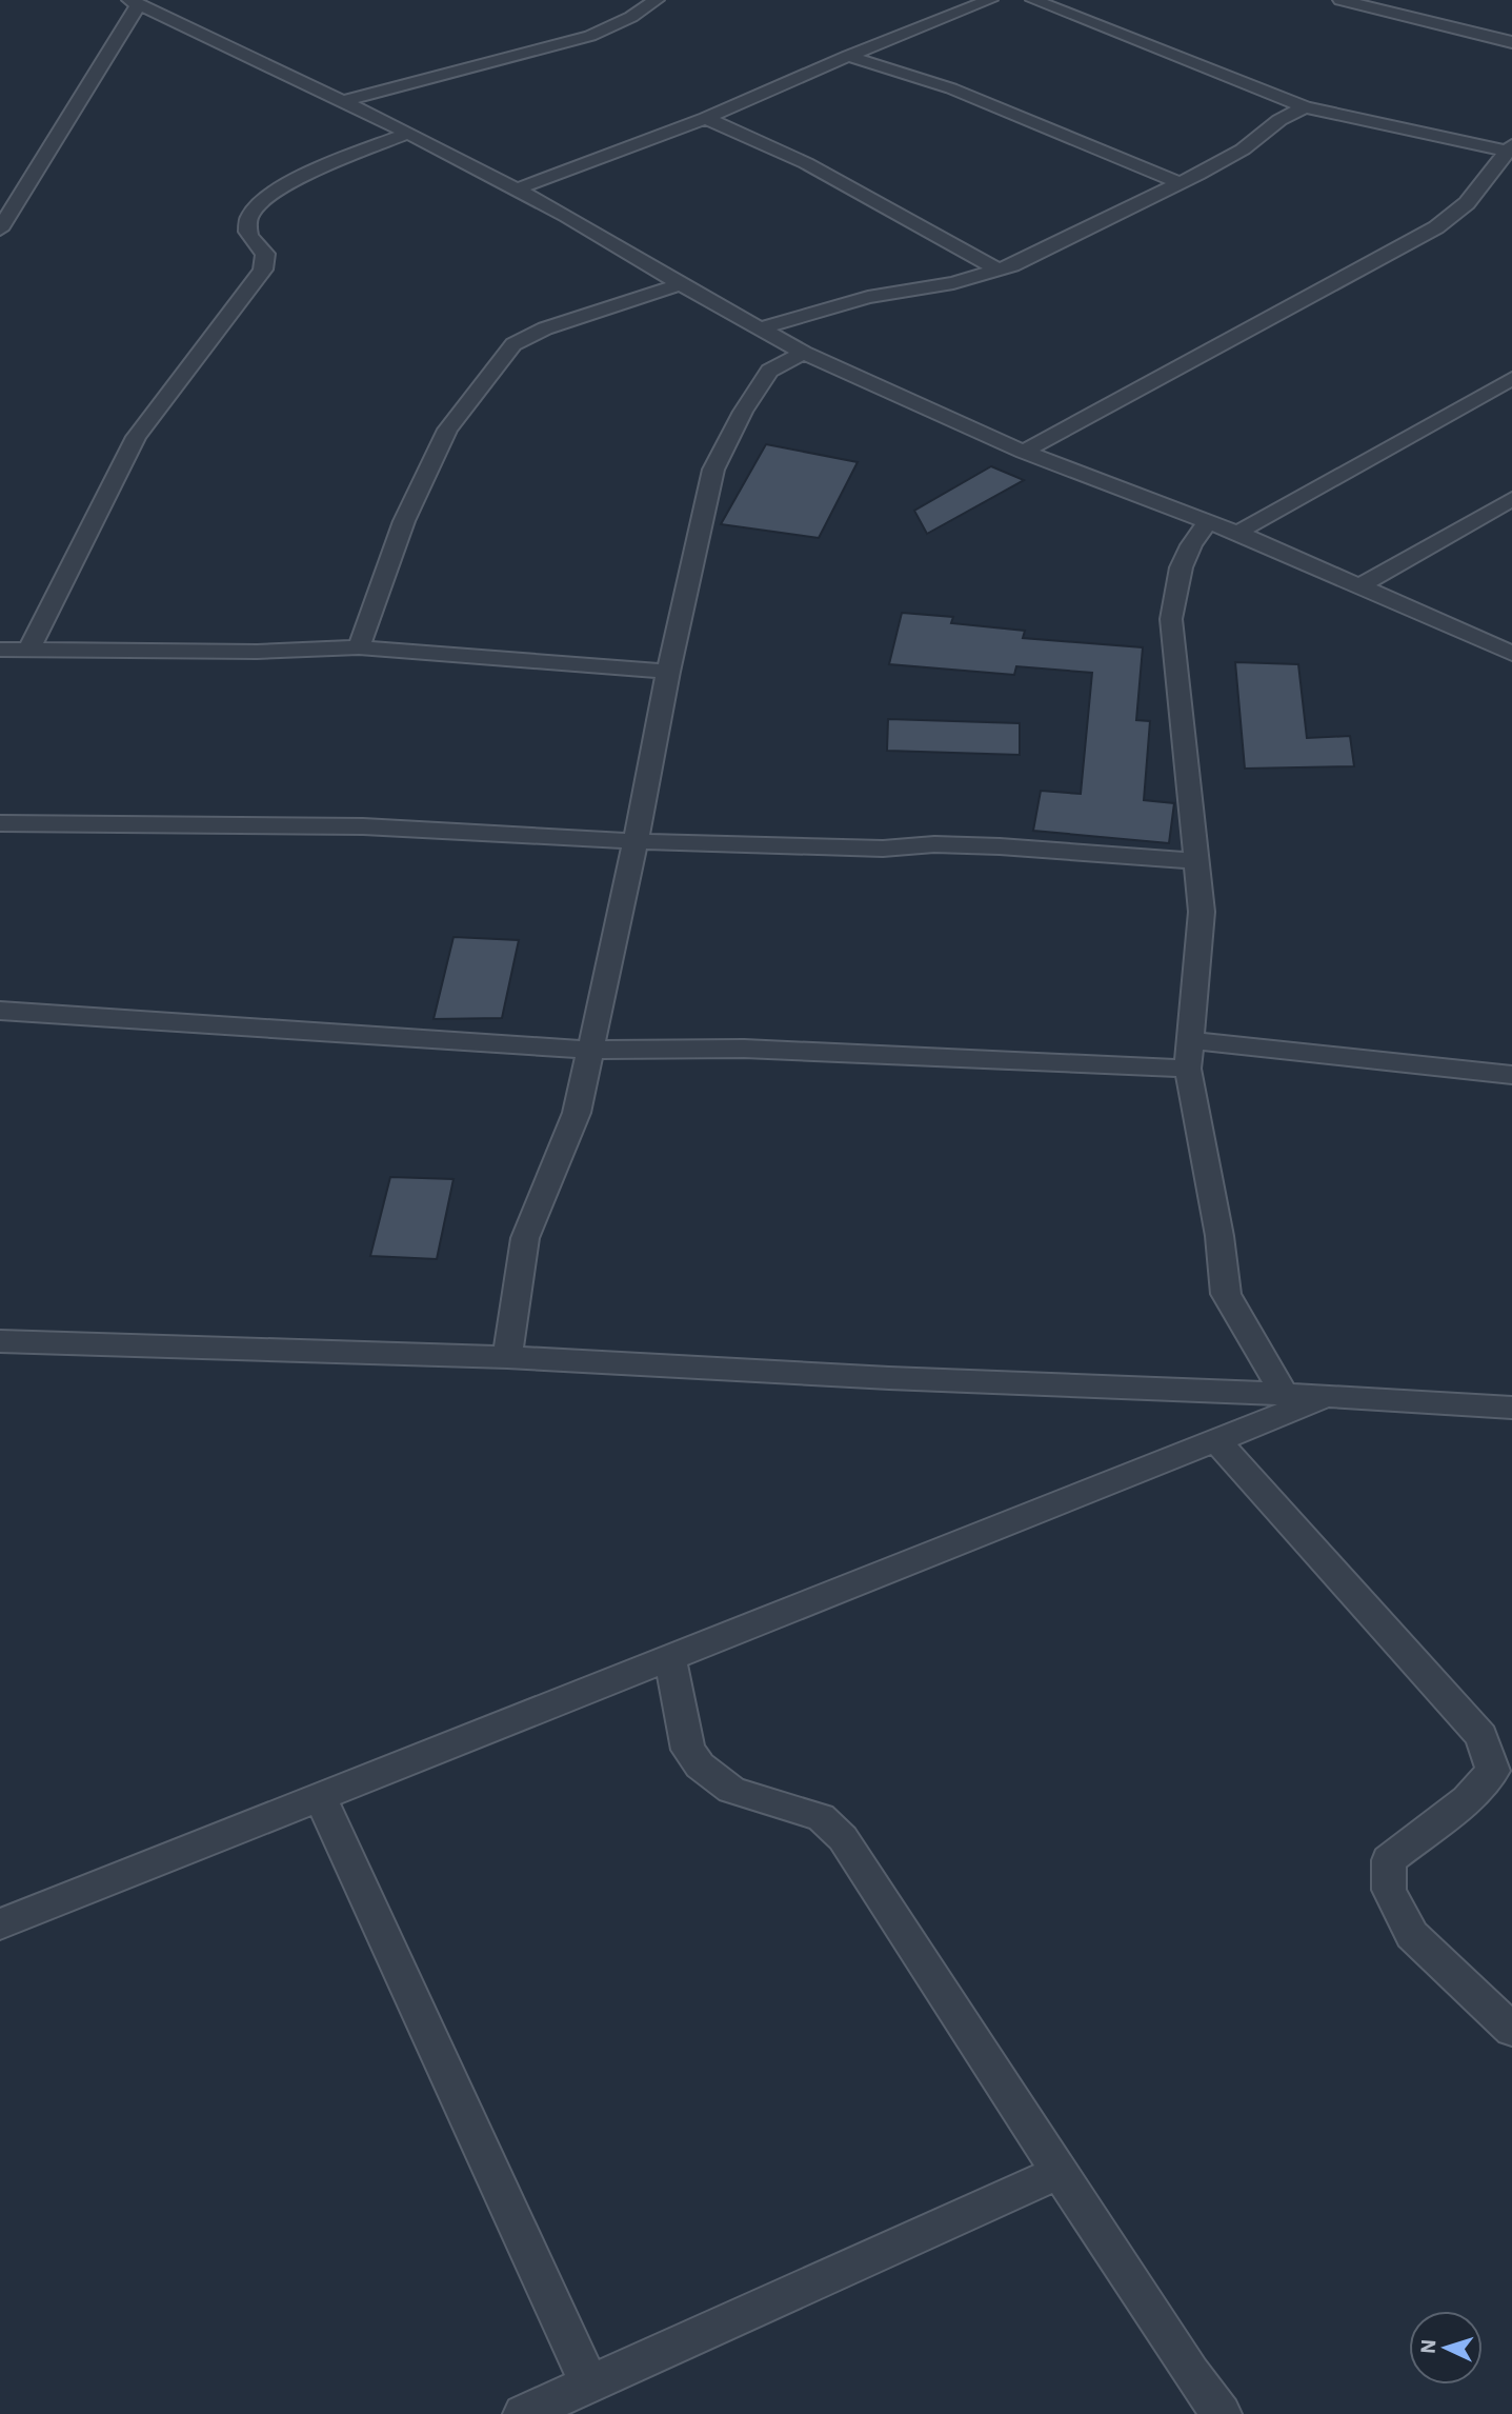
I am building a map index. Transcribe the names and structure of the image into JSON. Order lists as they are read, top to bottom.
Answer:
{
  "north": "left"
}
